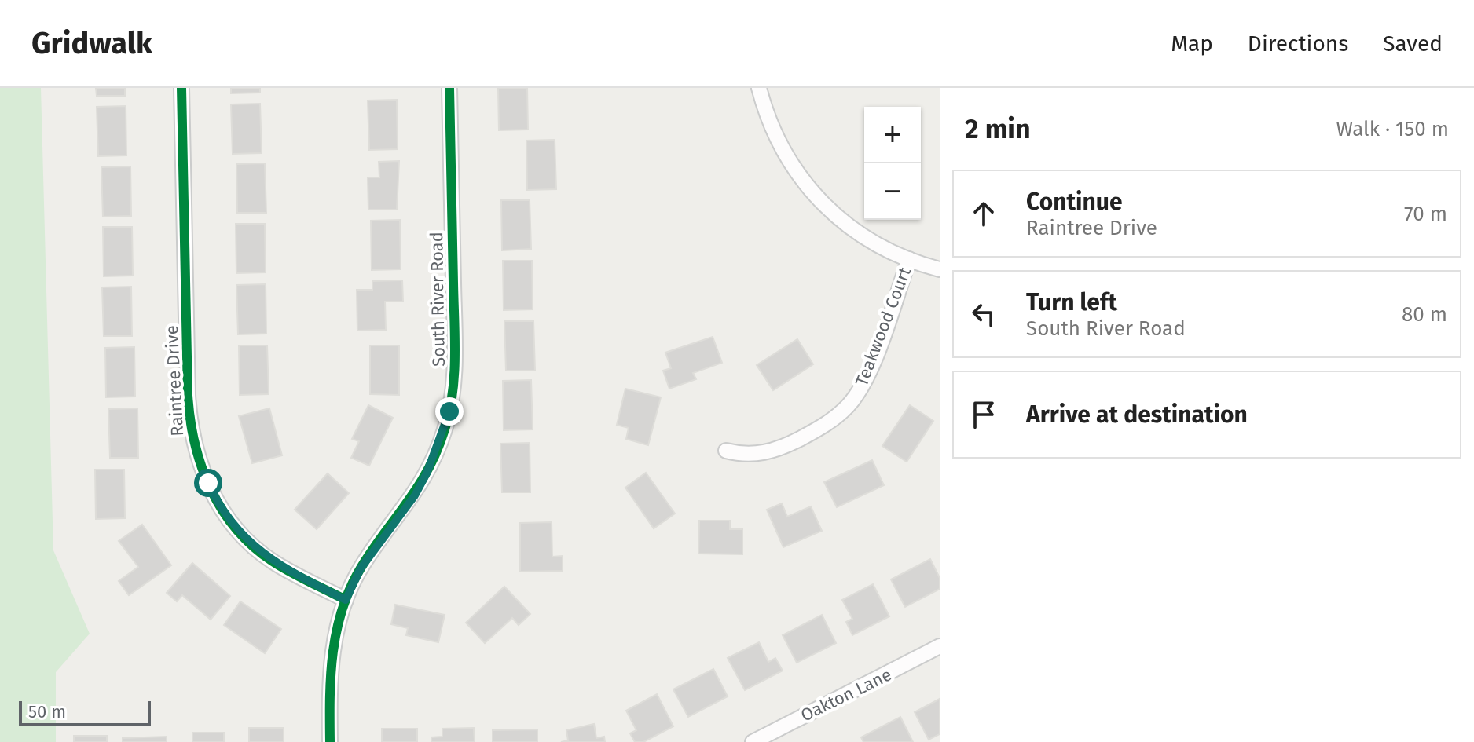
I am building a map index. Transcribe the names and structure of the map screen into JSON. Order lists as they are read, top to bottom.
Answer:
{
  "streets": {
    "street": [
      "South River Road",
      "Teakwood Court",
      "Raintree Drive",
      "Oakton Lane"
    ]
  },
  "crossings": [
    ["South River Road", "Raintree Drive"]
  ],
  "scale_bar": "50 m",
  "page": {
    "header": "Gridwalk",
    "nav": ["Map", "Directions", "Saved"],
    "heading": ["2 min", "Walk · 150 m"],
    "map_buttons": ["+", "−"],
    "list": [
      ["Continue", "Raintree Drive", "70 m"],
      ["Turn left", "South River Road", "80 m"],
      "Arrive at destination"
    ],
    "scale": "50 m"
  }
}
